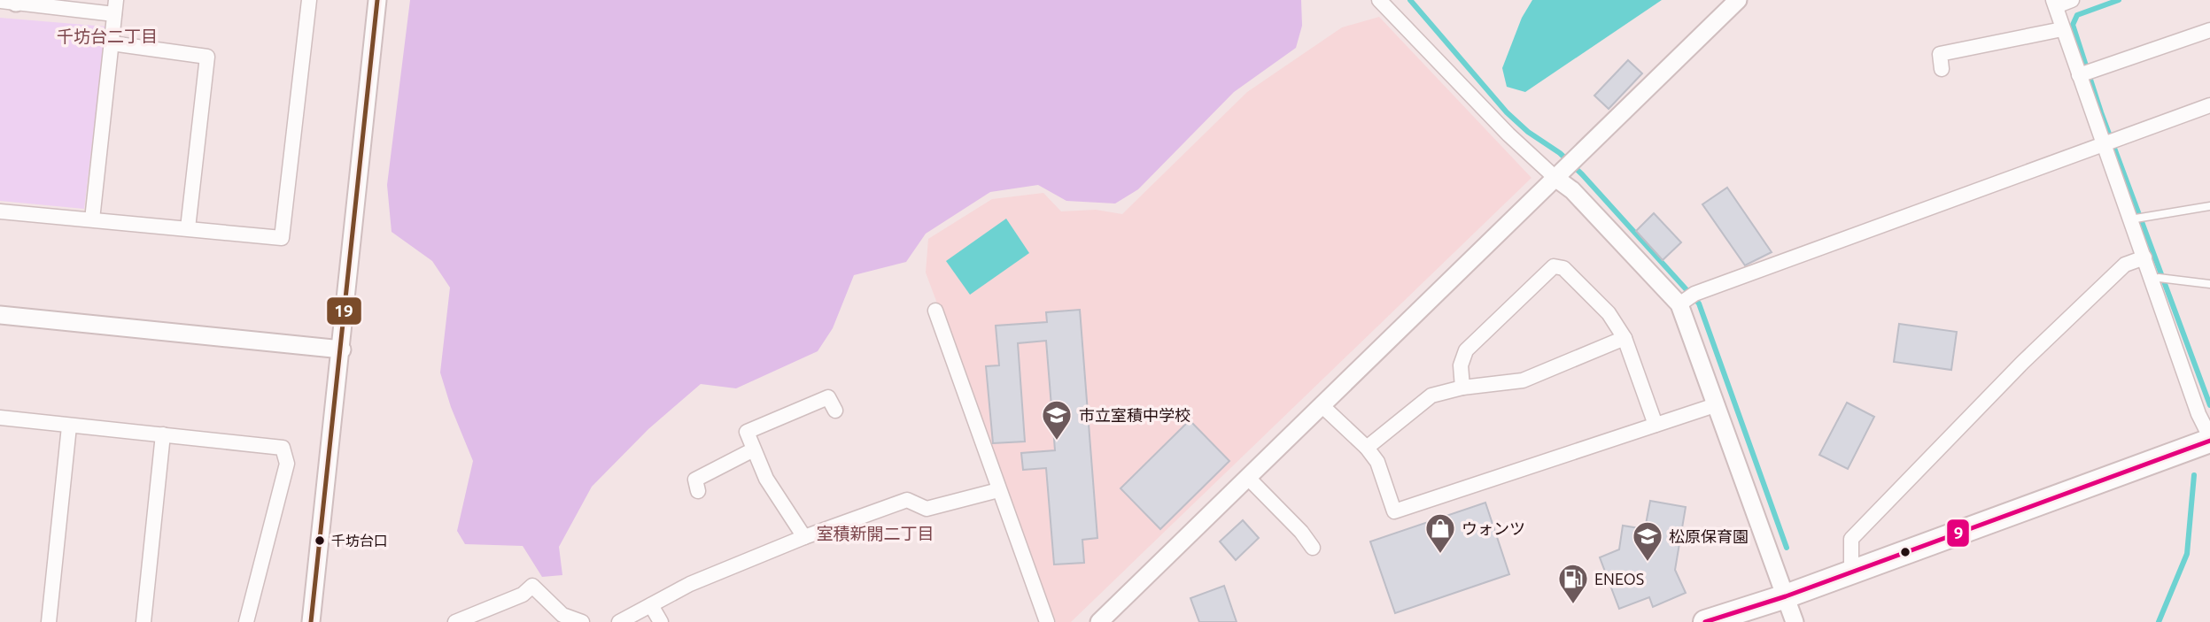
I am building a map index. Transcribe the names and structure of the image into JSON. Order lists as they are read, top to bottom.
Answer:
{
  "districts": ["千坊台二丁目", "室積新開二丁目"],
  "places": {
    "school or university": ["市立室積中学校", "松原保育園"],
    "other": ["千坊台口"],
    "shop": ["ウォンツ"],
    "fuel station": ["ENEOS"]
  },
  "lines": ["transit line 19", "transit line 9"]
}
